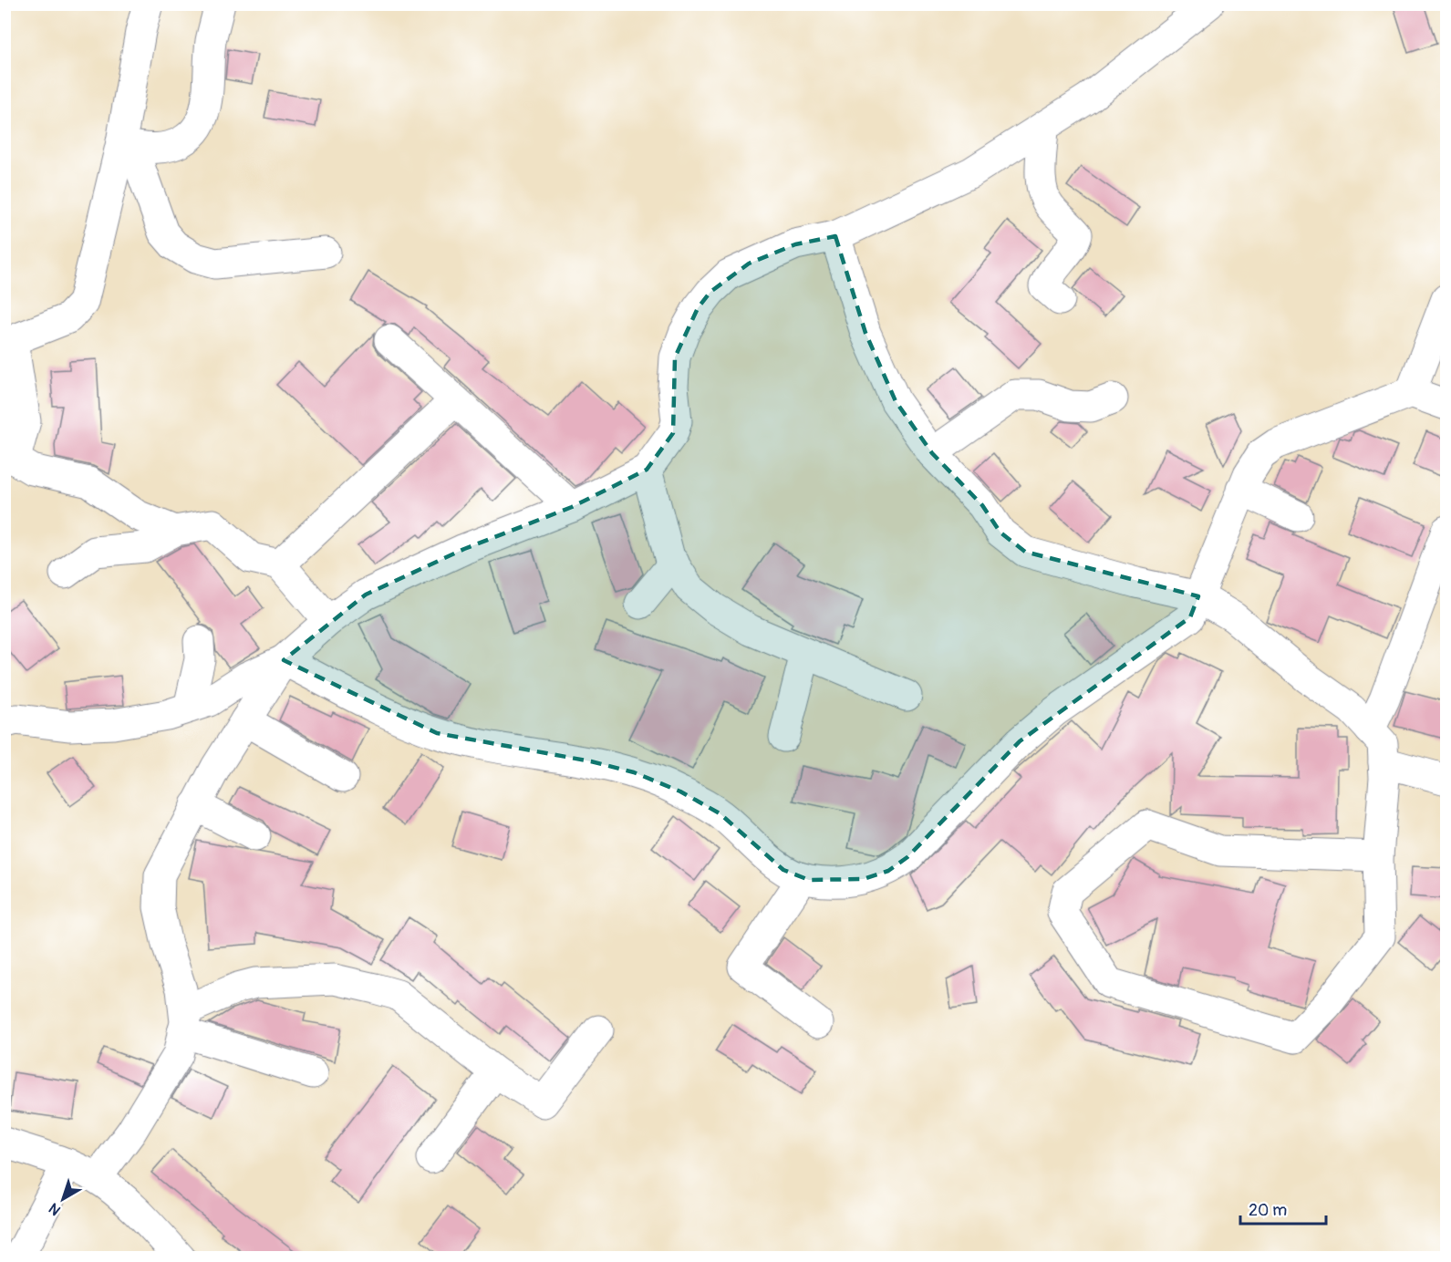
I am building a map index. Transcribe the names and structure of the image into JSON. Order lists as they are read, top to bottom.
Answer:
{
  "scale_bar": "20 m",
  "north": "bottom left"
}
